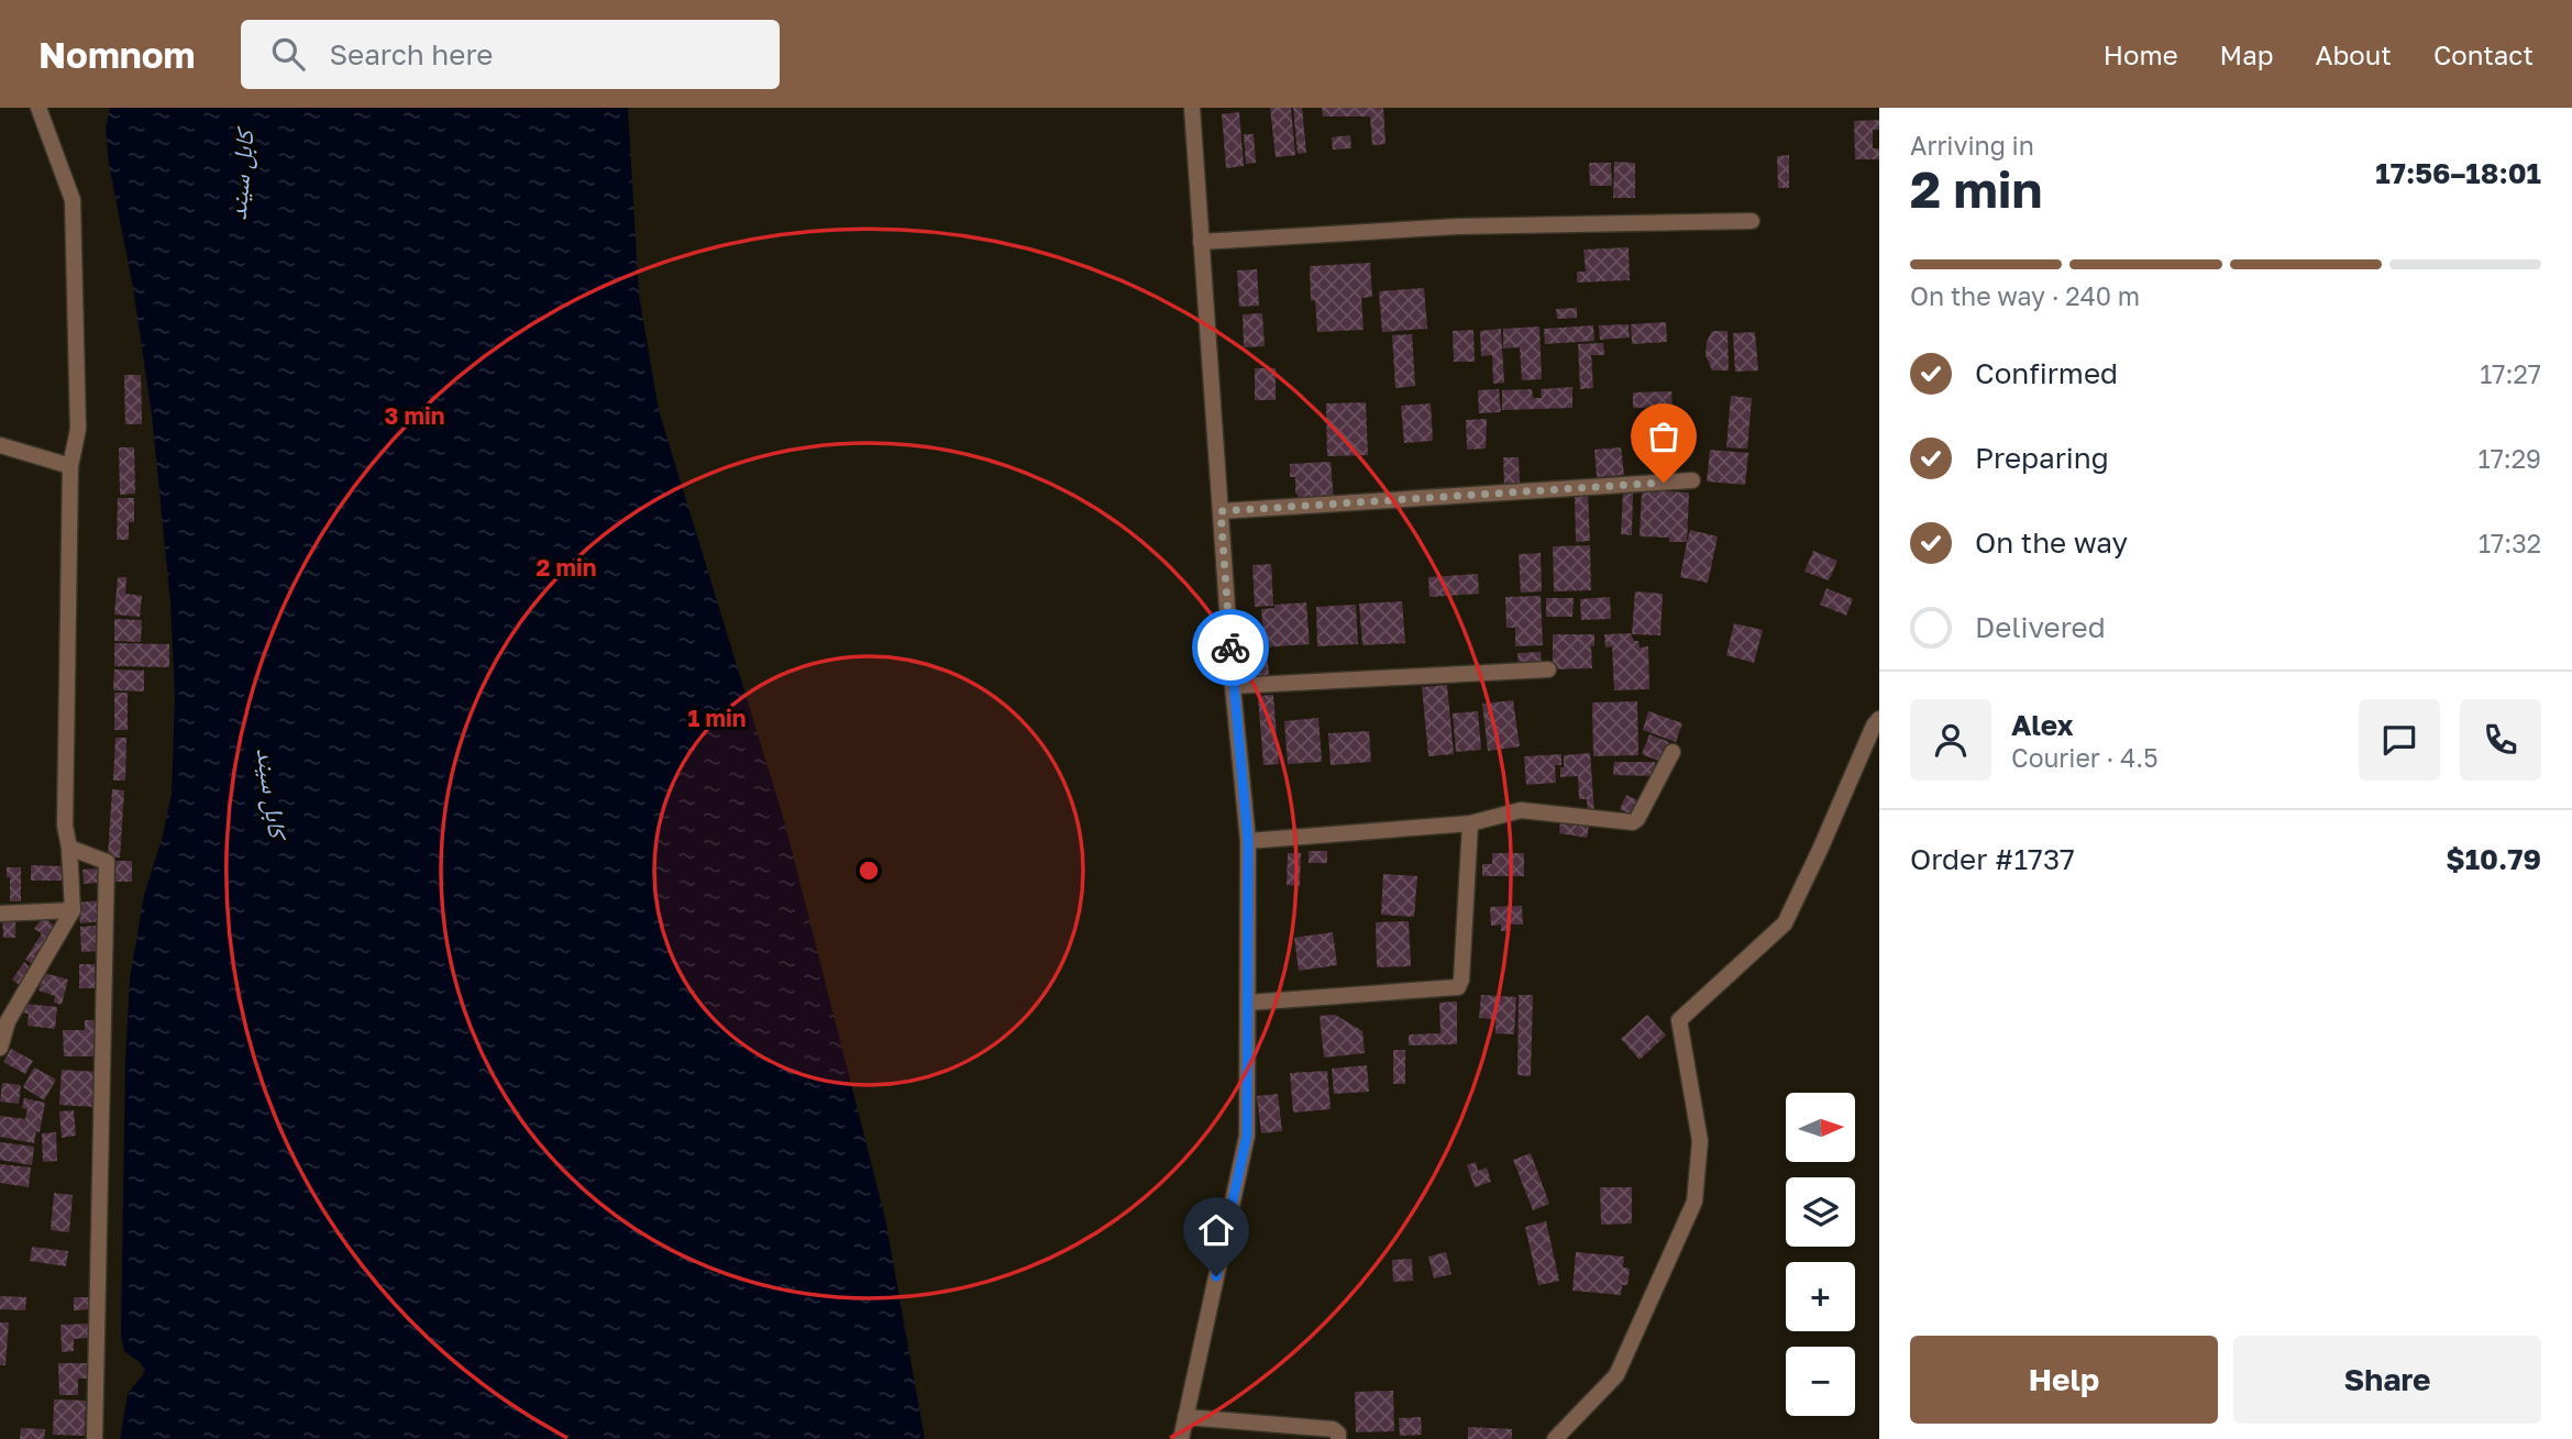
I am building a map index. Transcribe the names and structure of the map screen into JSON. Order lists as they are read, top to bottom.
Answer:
{
  "water": ["کابل سيند"],
  "north": "right",
  "page": {
    "header": "Nomnom",
    "search": "Search here",
    "nav": [
      "Home",
      "Map",
      "About",
      "Contact"
    ],
    "heading": ["2 min", "Arriving in", "17:56–18:01"],
    "panel": [
      "Alex",
      "Courier · 4.5",
      "Order #1737",
      "$10.79"
    ],
    "bar": "On the way · 240 m",
    "list": [
      ["Confirmed", "17:27"],
      ["Preparing", "17:29"],
      ["On the way", "17:32"],
      "Delivered"
    ],
    "map_buttons": ["+", "−"],
    "buttons": ["Help", "Share"]
  },
  "rings": ["3 min", "2 min", "1 min"]
}
